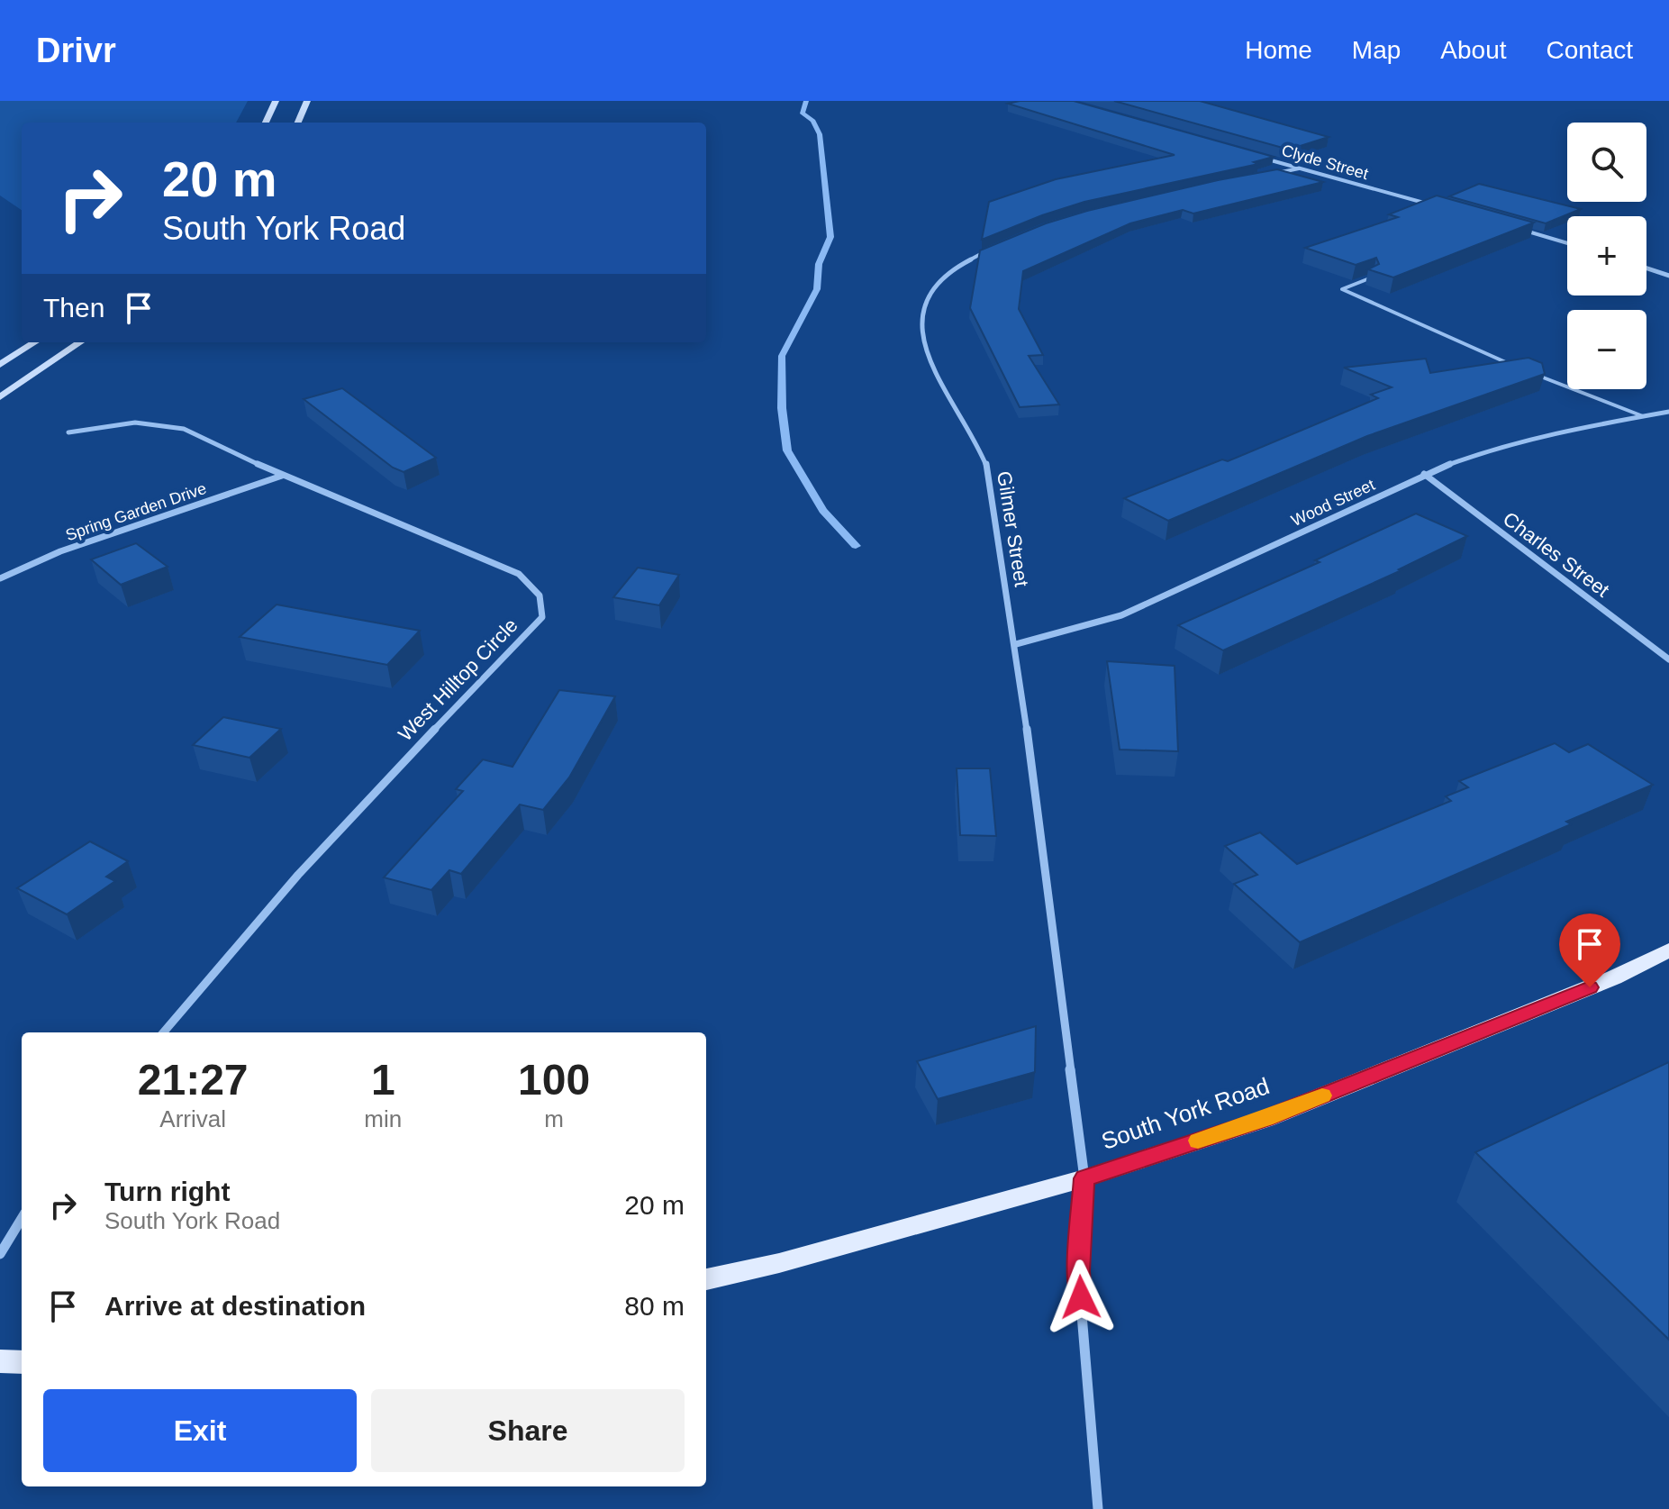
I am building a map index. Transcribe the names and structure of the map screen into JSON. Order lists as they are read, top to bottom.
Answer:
{
  "streets": {
    "main road": ["South York Road"],
    "street": [
      "Clyde Street",
      "Wood Street",
      "Spring Garden Drive",
      "Gilmer Street",
      "Charles Street",
      "West Hilltop Circle"
    ]
  },
  "crossings": [
    ["Wood Street", "Gilmer Street"],
    ["Wood Street", "Charles Street"],
    ["Spring Garden Drive", "West Hilltop Circle"],
    ["Gilmer Street", "South York Road"]
  ],
  "page": {
    "header": "Drivr",
    "nav": [
      "Home",
      "Map",
      "About",
      "Contact"
    ],
    "map_buttons": ["+", "−"],
    "turn": ["20 m", "South York Road"],
    "then": "Then",
    "eta": [
      "21:27",
      "Arrival",
      "1",
      "min",
      "100",
      "m"
    ],
    "list": [
      {
        "name": "Turn right",
        "note": "South York Road",
        "value": "20 m"
      },
      {
        "name": "Arrive at destination",
        "value": "80 m"
      }
    ],
    "buttons": ["Exit", "Share"]
  }
}
